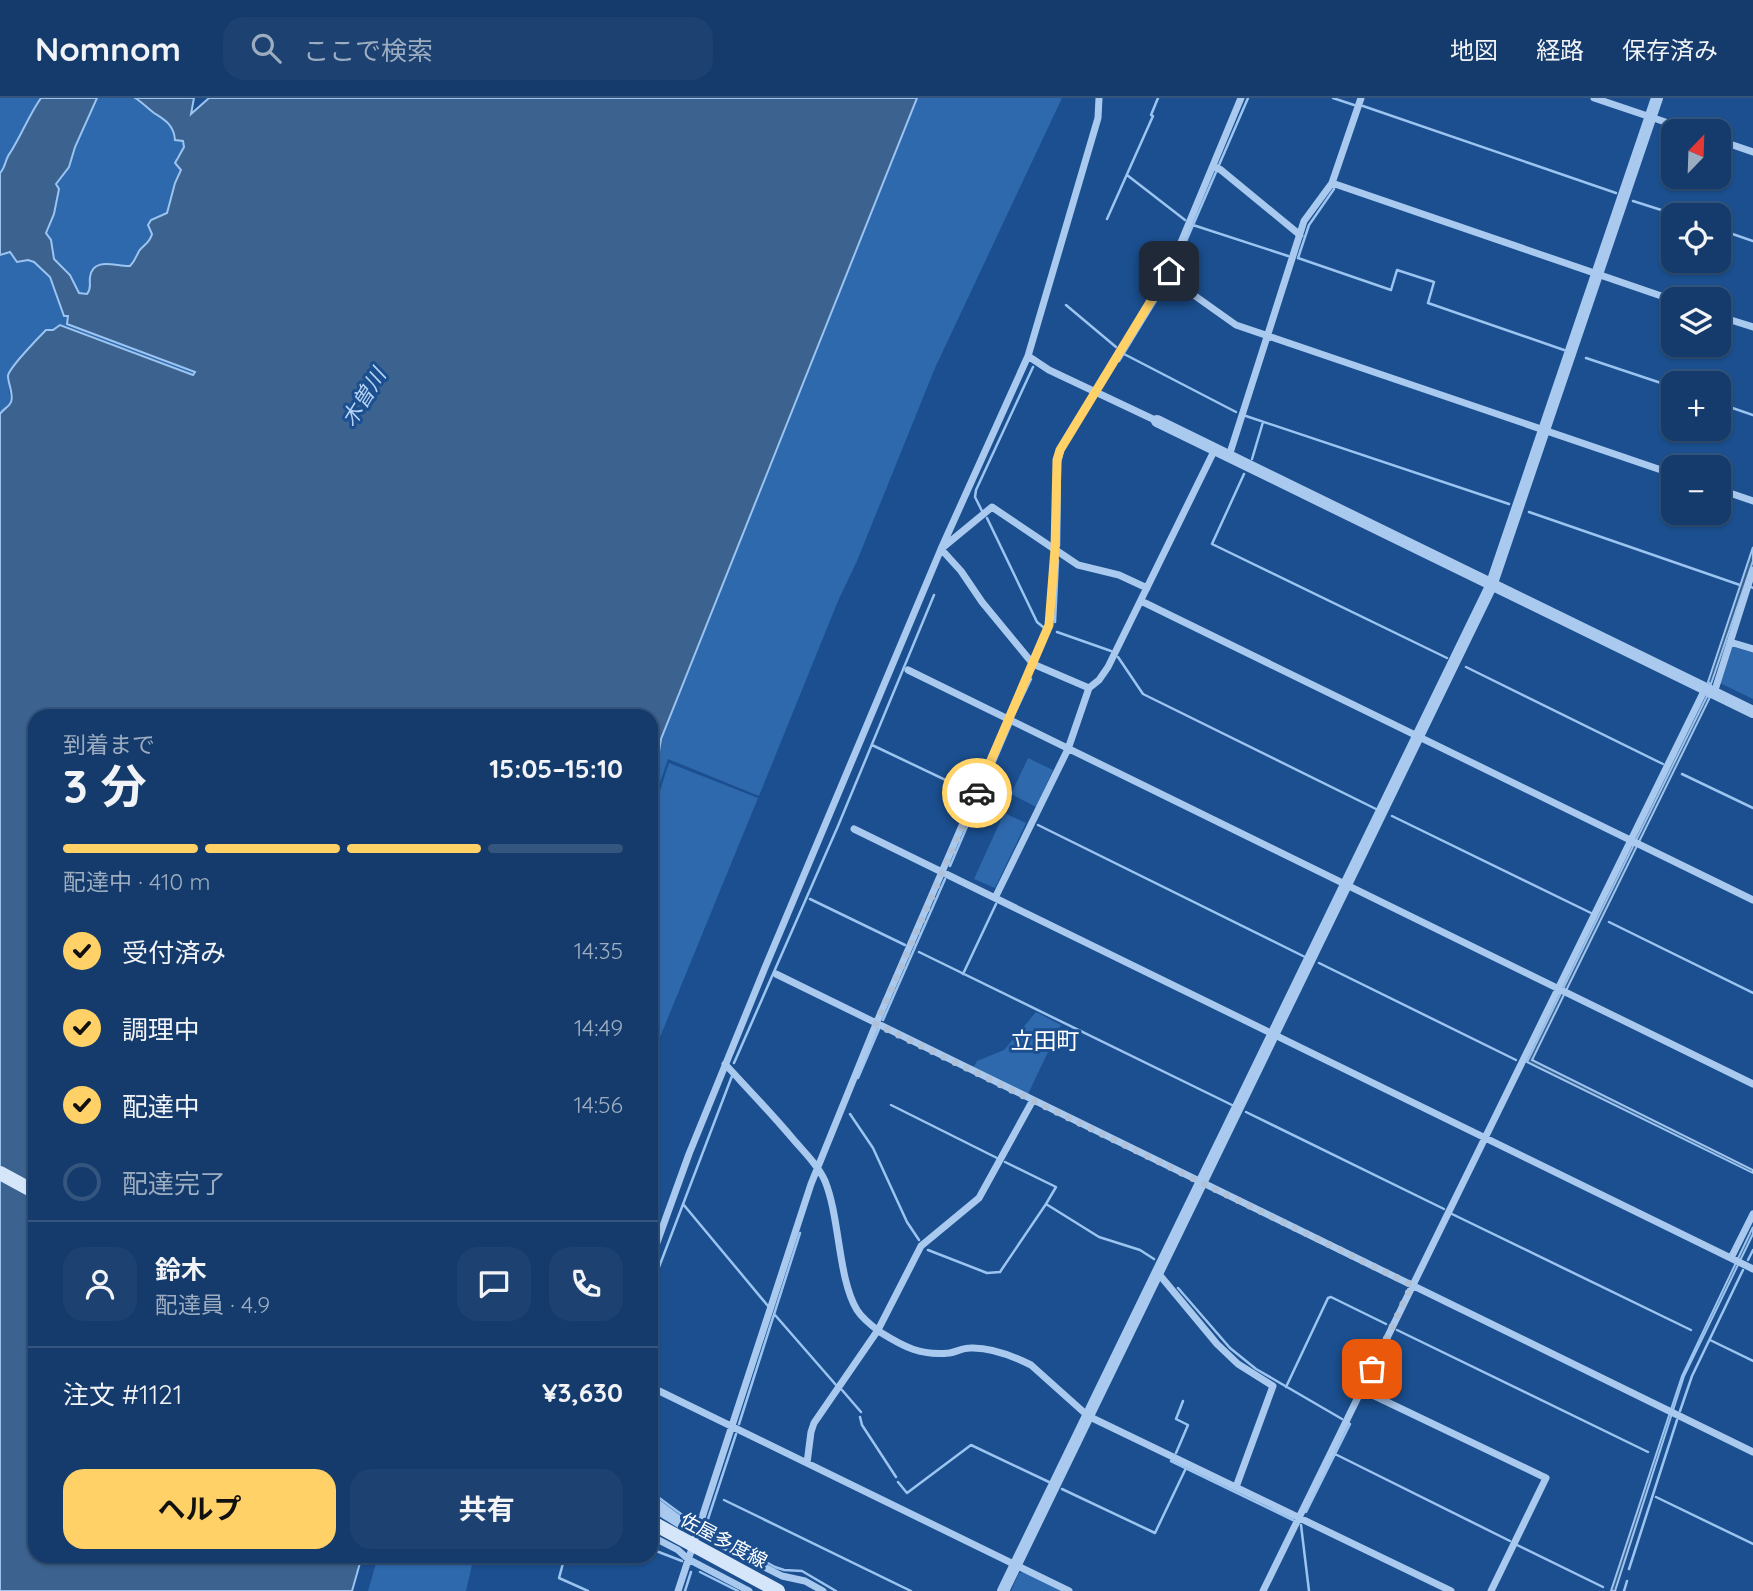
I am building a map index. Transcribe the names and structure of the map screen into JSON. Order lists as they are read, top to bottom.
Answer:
{
  "streets": {
    "main road": ["佐屋多度線"]
  },
  "districts": ["立田町"],
  "water": ["木曽川"],
  "north": "top right",
  "page": {
    "header": "Nomnom",
    "search": "ここで検索",
    "nav": ["地図", "経路", "保存済み"],
    "map_buttons": ["+", "−"],
    "heading": ["3 分", "到着まで", "15:05–15:10"],
    "panel": [
      "鈴木",
      "配達員 · 4.9",
      "注文 #1121",
      "¥3,630"
    ],
    "bar": "配達中 · 410 m",
    "list": [
      ["受付済み", "14:35"],
      ["調理中", "14:49"],
      ["配達中", "14:56"],
      "配達完了"
    ],
    "buttons": ["ヘルプ", "共有"]
  }
}
